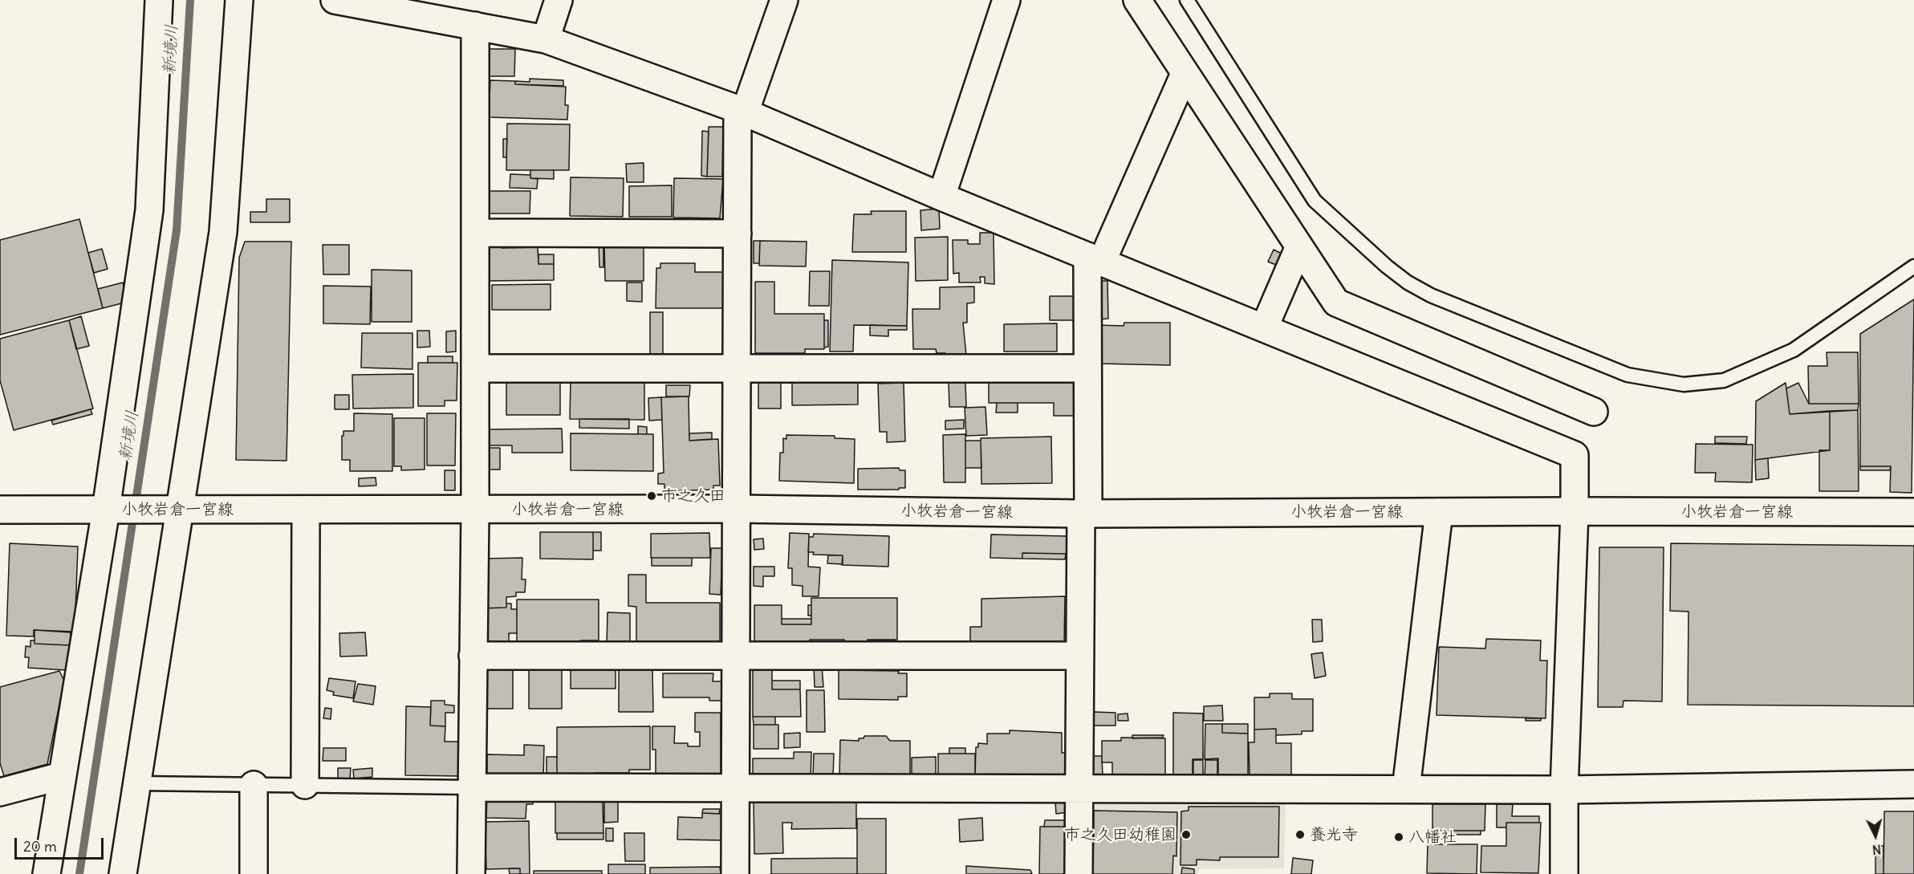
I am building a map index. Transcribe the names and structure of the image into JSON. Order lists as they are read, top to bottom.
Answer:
{
  "streets": {
    "street": ["小牧岩倉一宮線"]
  },
  "water": ["新境川"],
  "places": [
    "市之久田",
    "市之久田幼稚園",
    "養光寺",
    "八幡社"
  ],
  "scale_bar": "20 m",
  "north": "bottom"
}
